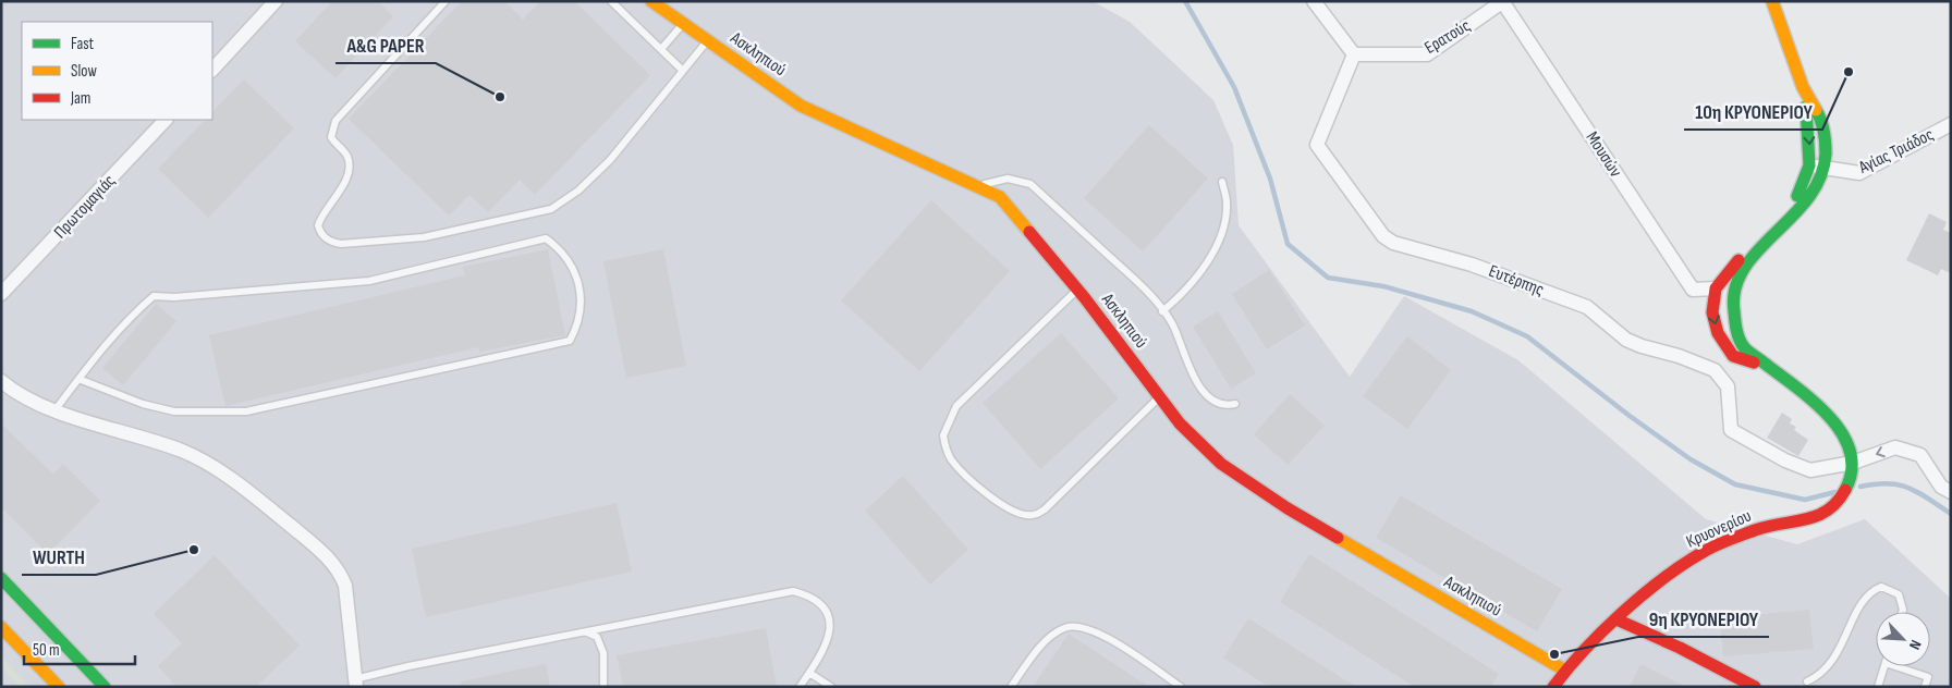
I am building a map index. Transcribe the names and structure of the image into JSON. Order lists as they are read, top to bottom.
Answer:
{
  "streets": {
    "main road": ["Ασκληπιού", "Κρυονερίου"],
    "street": [
      "Ερατούς",
      "Αγίας Τριάδος",
      "Μουσών",
      "Πρωτομαγιάς",
      "Ευτέρπης"
    ]
  },
  "crossings": [
    ["Ερατούς", "Μουσών"],
    ["Ερατούς", "Ευτέρπης"],
    ["Ασκληπιού", "Κρυονερίου"],
    ["Ευτέρπης", "Κρυονερίου"]
  ],
  "places": [
    "10η ΚΡΥΟΝΕΡΙΟΥ",
    "A&G PAPER",
    "WURTH",
    "9η ΚΡΥΟΝΕΡΙΟΥ"
  ],
  "legend": ["Fast", "Slow", "Jam"],
  "scale_bar": "50 m",
  "north": "bottom right"
}
